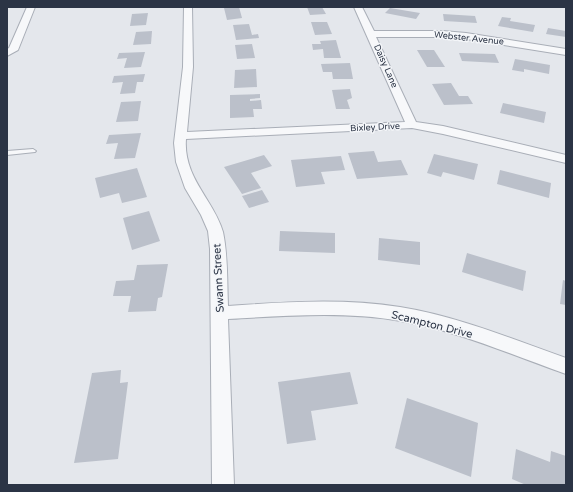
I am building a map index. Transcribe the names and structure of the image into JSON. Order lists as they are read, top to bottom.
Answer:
{
  "streets": {
    "street": [
      "Webster Avenue",
      "Daisy Lane",
      "Bixley Drive",
      "Swann Street",
      "Scampton Drive"
    ]
  },
  "crossings": [
    ["Webster Avenue", "Daisy Lane"],
    ["Daisy Lane", "Bixley Drive"],
    ["Bixley Drive", "Swann Street"],
    ["Swann Street", "Scampton Drive"]
  ]
}
